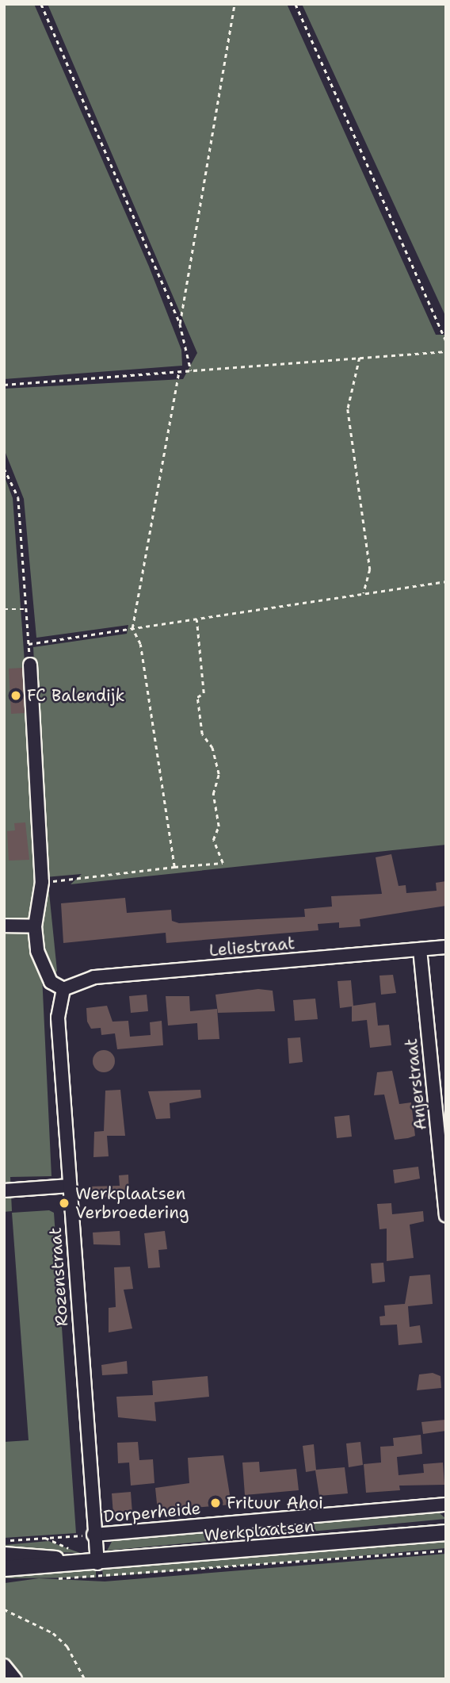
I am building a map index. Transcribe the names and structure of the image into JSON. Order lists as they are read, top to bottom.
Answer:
{
  "streets": {
    "main road": ["Werkplaatsen"],
    "street": [
      "Leliestraat",
      "Anjerstraat",
      "Rozenstraat",
      "Dorperheide"
    ]
  },
  "crossings": [
    ["Leliestraat", "Anjerstraat"],
    ["Leliestraat", "Rozenstraat"],
    ["Rozenstraat", "Dorperheide"],
    ["Rozenstraat", "Werkplaatsen"]
  ],
  "places": ["FC Balendijk", "Werkplaatsen Verbroedering", "Frituur Ahoi"]
}
